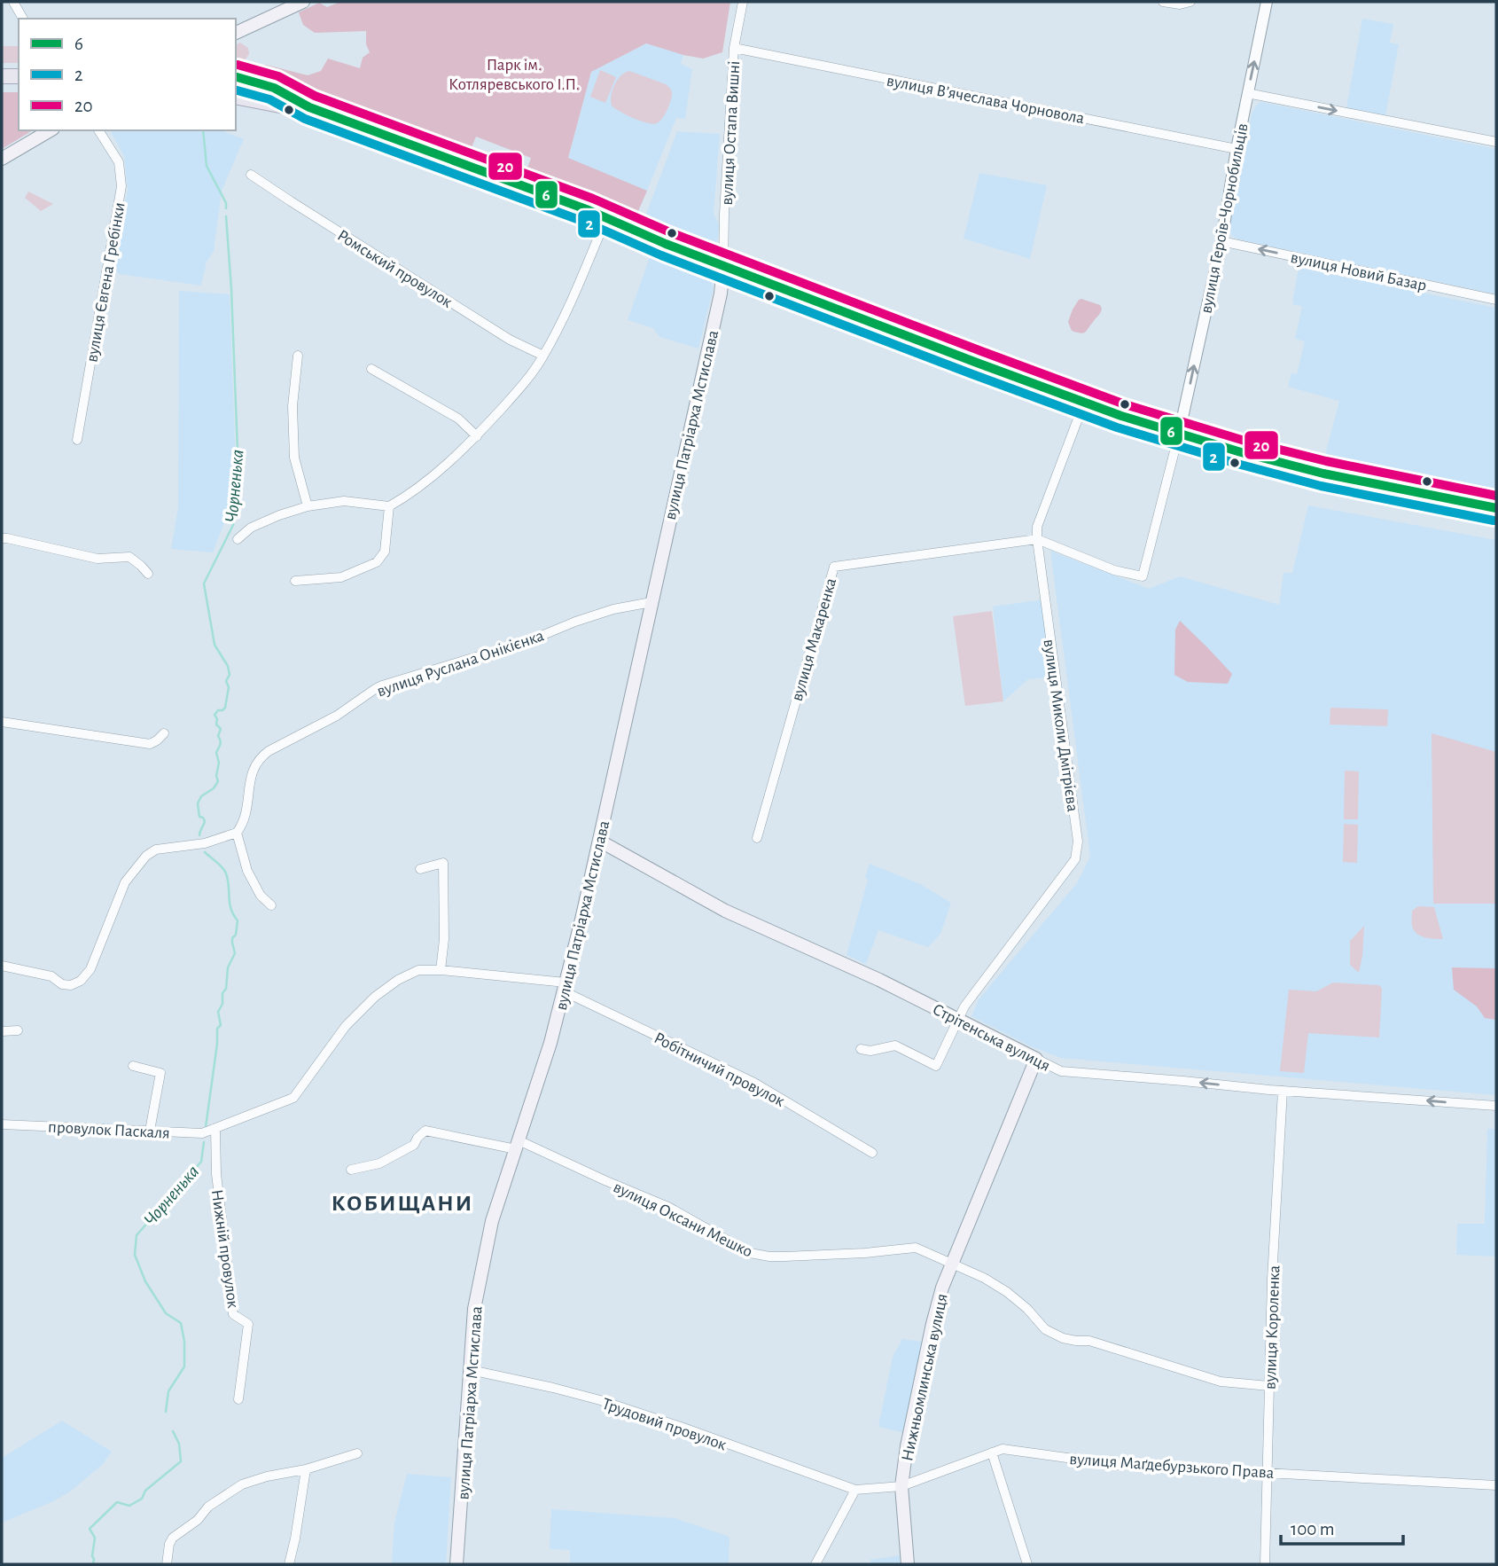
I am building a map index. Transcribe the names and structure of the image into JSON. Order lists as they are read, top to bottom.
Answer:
{
  "streets": {
    "main road": ["вулиця Патріарха Мстислава", "Стрітенська вулиця", "Нижньомлинська вулиця"],
    "street": [
      "вулиця Вʼячеслава Чорновола",
      "вулиця Остапа Вишні",
      "вулиця Героїв-Чорнобильців",
      "Ромський провулок",
      "вулиця Новий Базар",
      "вулиця Євгена Гребінки",
      "вулиця Макаренка",
      "вулиця Руслана Онікієнка",
      "вулиця Миколи Дмітрієва",
      "Робітничий провулок",
      "провулок Паскаля",
      "вулиця Оксани Мешко",
      "Нижній провулок",
      "вулиця Короленка",
      "Трудовий провулок",
      "вулиця Маґдебурзького Права"
    ]
  },
  "crossings": [
    ["вулиця Вʼячеслава Чорновола", "вулиця Остапа Вишні"],
    ["вулиця Вʼячеслава Чорновола", "вулиця Героїв-Чорнобильців"],
    ["вулиця Остапа Вишні", "вулиця Патріарха Мстислава"],
    ["вулиця Героїв-Чорнобильців", "вулиця Новий Базар"],
    ["вулиця Патріарха Мстислава", "вулиця Руслана Онікієнка"],
    ["вулиця Патріарха Мстислава", "Стрітенська вулиця"],
    ["вулиця Патріарха Мстислава", "Робітничий провулок"],
    ["вулиця Патріарха Мстислава", "вулиця Оксани Мешко"],
    ["вулиця Патріарха Мстислава", "Трудовий провулок"],
    ["вулиця Макаренка", "вулиця Миколи Дмітрієва"],
    ["вулиця Миколи Дмітрієва", "Стрітенська вулиця"],
    ["Стрітенська вулиця", "вулиця Короленка"],
    ["Стрітенська вулиця", "Нижньомлинська вулиця"],
    ["Робітничий провулок", "провулок Паскаля"],
    ["провулок Паскаля", "Нижній провулок"],
    ["вулиця Оксани Мешко", "вулиця Короленка"],
    ["вулиця Оксани Мешко", "Нижньомлинська вулиця"],
    ["вулиця Короленка", "вулиця Маґдебурзького Права"],
    ["Нижньомлинська вулиця", "вулиця Маґдебурзького Права"],
    ["Трудовий провулок", "вулиця Маґдебурзького Права"]
  ],
  "one_way": ["вулиця Героїв-Чорнобильців", "вулиця Новий Базар", "Стрітенська вулиця"],
  "districts": ["КОБИЩАНИ"],
  "water": ["Чорненька"],
  "parks": ["Парк ім. Котляревського І.П."],
  "lines": ["transit line 20", "transit line 6", "transit line 2"],
  "legend": ["6", "2", "20"],
  "scale_bar": "100 m"
}
